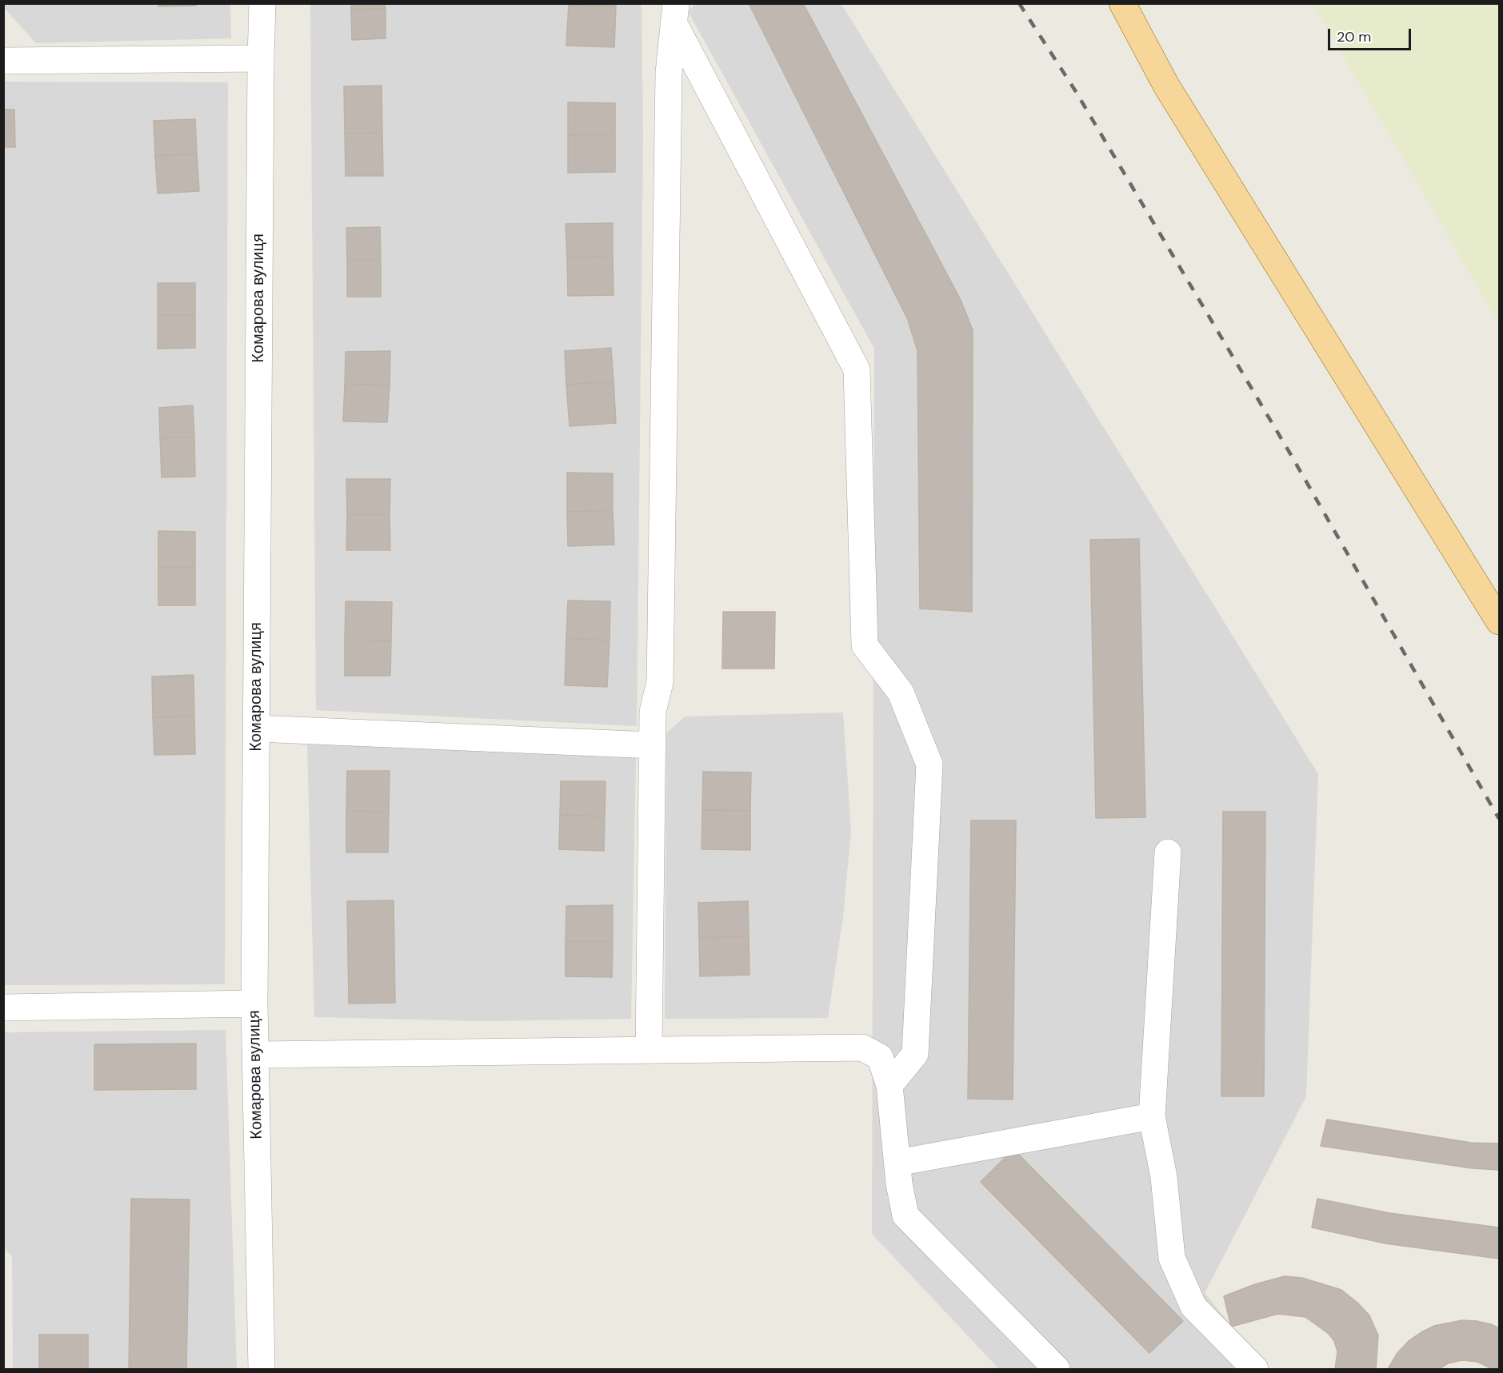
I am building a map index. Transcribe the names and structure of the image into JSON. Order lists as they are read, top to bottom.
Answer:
{
  "streets": {
    "street": ["Комарова вулиця"]
  },
  "scale_bar": "20 m"
}
